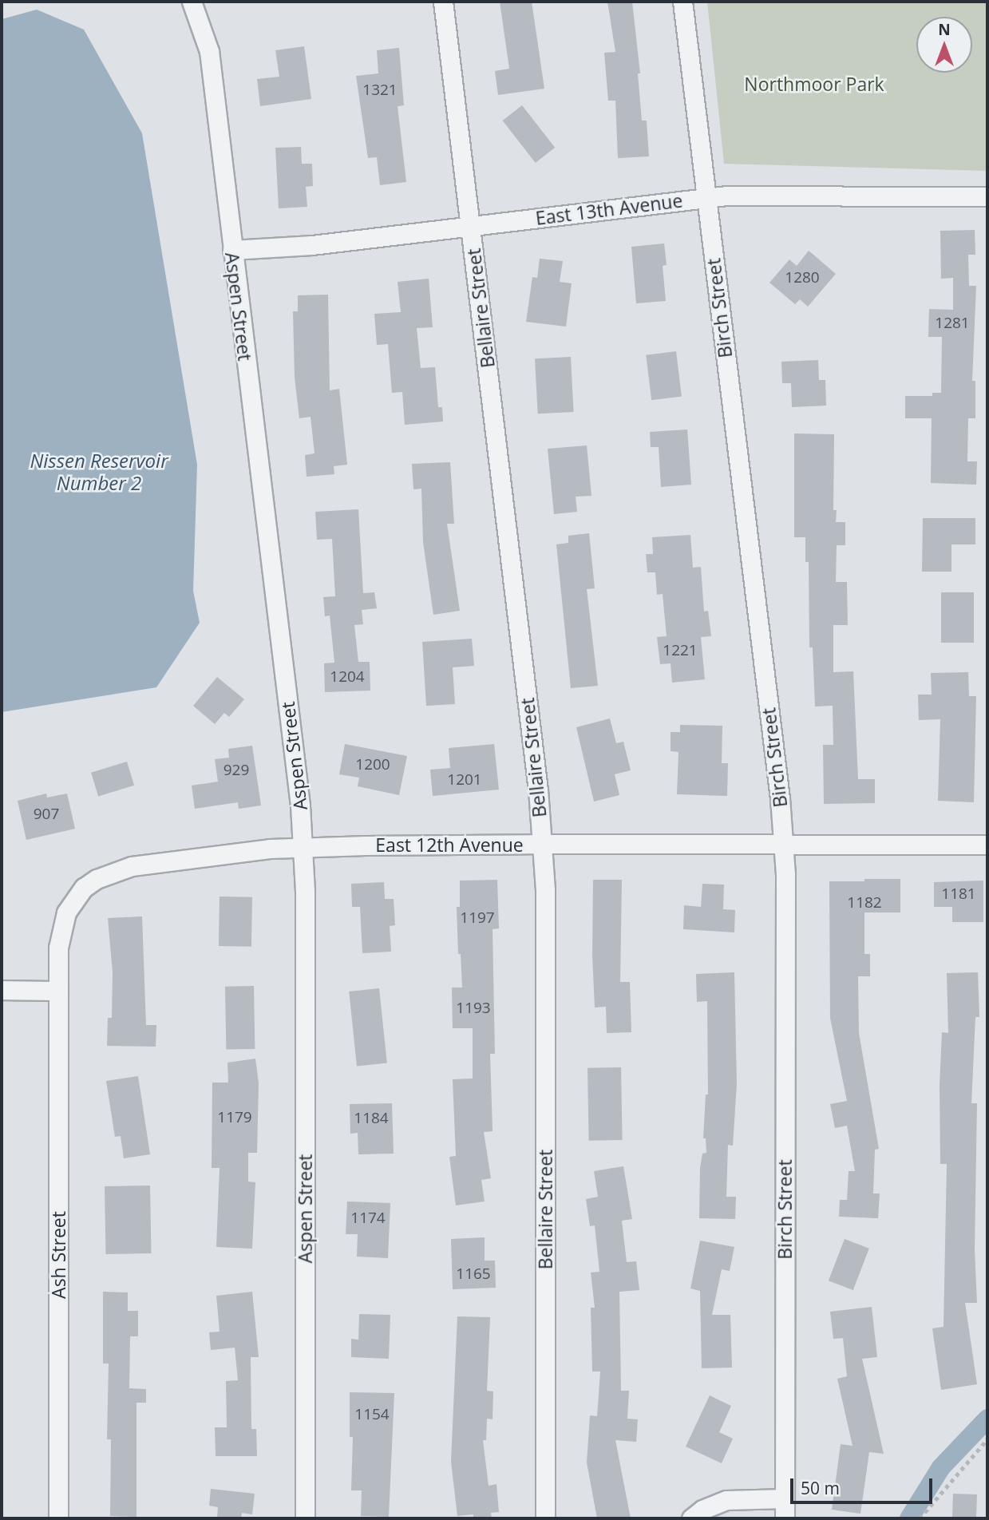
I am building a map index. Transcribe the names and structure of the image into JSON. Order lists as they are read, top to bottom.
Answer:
{
  "streets": {
    "street": [
      "East 13th Avenue",
      "Aspen Street",
      "Bellaire Street",
      "Birch Street",
      "East 12th Avenue",
      "Ash Street"
    ]
  },
  "crossings": [
    ["East 13th Avenue", "Aspen Street"],
    ["East 13th Avenue", "Bellaire Street"],
    ["East 13th Avenue", "Birch Street"],
    ["Aspen Street", "East 12th Avenue"],
    ["Bellaire Street", "East 12th Avenue"],
    ["Birch Street", "East 12th Avenue"],
    ["East 12th Avenue", "Ash Street"]
  ],
  "water": ["Nissen Reservoir Number 2"],
  "parks": ["Northmoor Park"],
  "house_numbers": [
    "1321",
    "1280",
    "1281",
    "1221",
    "1204",
    "1200",
    "929",
    "1201",
    "907",
    "1181",
    "1182",
    "1197",
    "1193",
    "1179",
    "1184",
    "1174",
    "1165",
    "1154"
  ],
  "scale_bar": "50 m",
  "north": "top"
}
